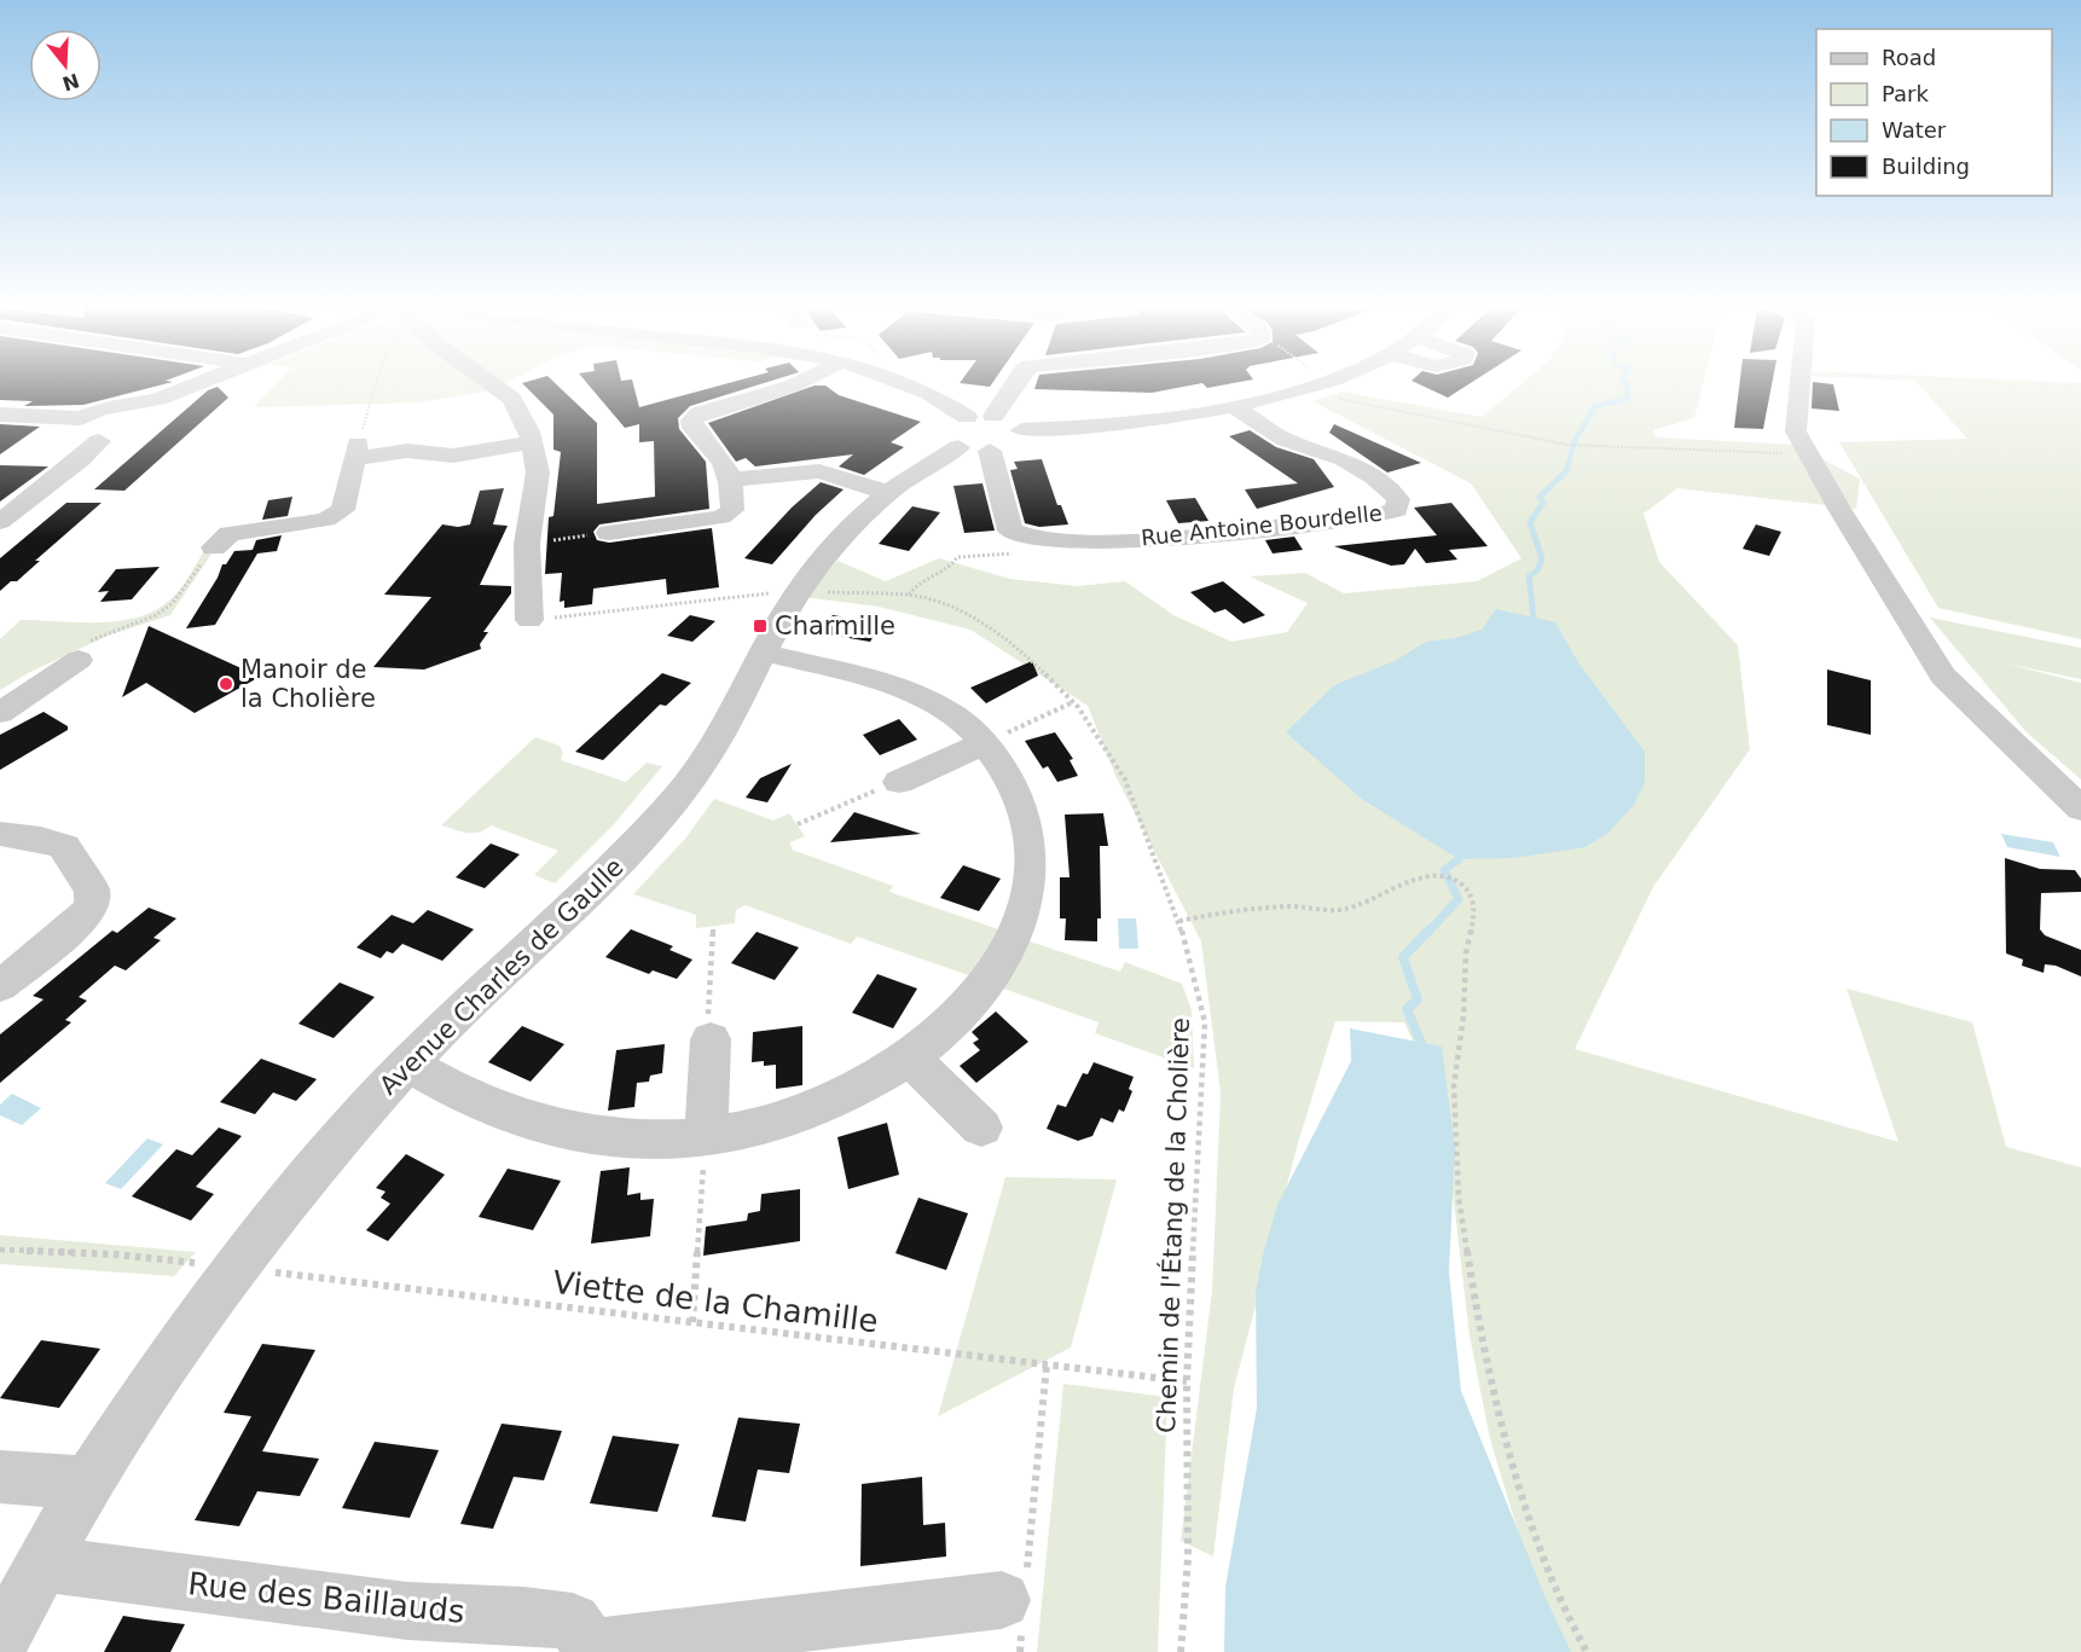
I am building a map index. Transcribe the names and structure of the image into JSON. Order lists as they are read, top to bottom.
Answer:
{
  "streets": {
    "street": ["Rue Antoine Bourdelle", "Avenue Charles de Gaulle", "Rue des Baillauds"],
    "path": ["Chemin de l'Étang de la Cholière", "Viette de la Chamille"]
  },
  "crossings": [
    ["Avenue Charles de Gaulle", "Chemin de l'Étang de la Cholière"],
    ["Avenue Charles de Gaulle", "Viette de la Chamille"],
    ["Avenue Charles de Gaulle", "Rue des Baillauds"],
    ["Chemin de l'Étang de la Cholière", "Viette de la Chamille"]
  ],
  "places": {
    "transit": ["Charmille"],
    "other": ["Manoir de la Cholière"]
  },
  "legend": [
    "Road",
    "Park",
    "Water",
    "Building"
  ],
  "north": "bottom"
}
